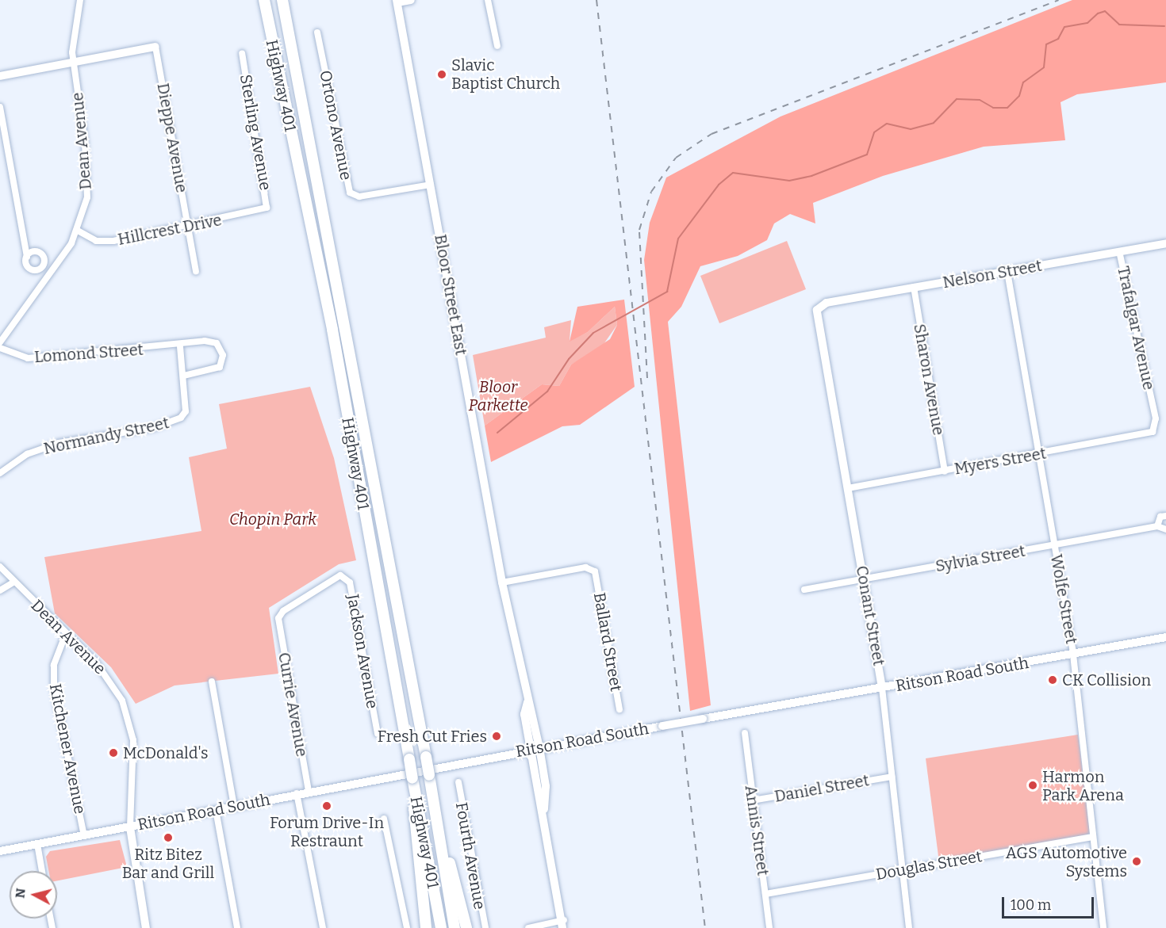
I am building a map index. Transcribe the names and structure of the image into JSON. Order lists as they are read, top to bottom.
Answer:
{
  "streets": {
    "highway": ["Highway 401"],
    "main road": [
      "Nelson Street",
      "Bloor Street East",
      "Conant Street",
      "Ritson Road South"
    ],
    "street": [
      "Ortono Avenue",
      "Sterling Avenue",
      "Dieppe Avenue",
      "Dean Avenue",
      "Hillcrest Drive",
      "Trafalgar Avenue",
      "Lomond Street",
      "Sharon Avenue",
      "Normandy Street",
      "Myers Street",
      "Sylvia Street",
      "Wolfe Street",
      "Ballard Street",
      "Jackson Avenue",
      "Currie Avenue",
      "Kitchener Avenue",
      "Daniel Street",
      "Annis Street",
      "Fourth Avenue",
      "Douglas Street"
    ]
  },
  "crossings": [
    ["Ortono Avenue", "Bloor Street East"],
    ["Sterling Avenue", "Hillcrest Drive"],
    ["Dieppe Avenue", "Hillcrest Drive"],
    ["Dean Avenue", "Hillcrest Drive"],
    ["Dean Avenue", "Ritson Road South"],
    ["Dean Avenue", "Kitchener Avenue"],
    ["Nelson Street", "Trafalgar Avenue"],
    ["Nelson Street", "Sharon Avenue"],
    ["Nelson Street", "Wolfe Street"],
    ["Nelson Street", "Conant Street"],
    ["Bloor Street East", "Ballard Street"],
    ["Bloor Street East", "Ritson Road South"],
    ["Trafalgar Avenue", "Myers Street"],
    ["Lomond Street", "Normandy Street"],
    ["Sharon Avenue", "Myers Street"],
    ["Myers Street", "Wolfe Street"],
    ["Myers Street", "Conant Street"],
    ["Sylvia Street", "Wolfe Street"],
    ["Sylvia Street", "Conant Street"],
    ["Wolfe Street", "Ritson Road South"],
    ["Wolfe Street", "Douglas Street"],
    ["Conant Street", "Ritson Road South"],
    ["Conant Street", "Daniel Street"],
    ["Conant Street", "Douglas Street"],
    ["Jackson Avenue", "Currie Avenue"],
    ["Ritson Road South", "Currie Avenue"],
    ["Ritson Road South", "Kitchener Avenue"],
    ["Daniel Street", "Annis Street"],
    ["Annis Street", "Douglas Street"]
  ],
  "parks": ["Bloor Parkette", "Chopin Park"],
  "places": [
    "Slavic Baptist Church",
    "CK Collision",
    "Fresh Cut Fries",
    "McDonald's",
    "Harmon Park Arena",
    "Forum Drive-In Restraunt",
    "Ritz Bitez Bar and Grill",
    "AGS Automotive Systems"
  ],
  "scale_bar": "100 m",
  "north": "left"
}
